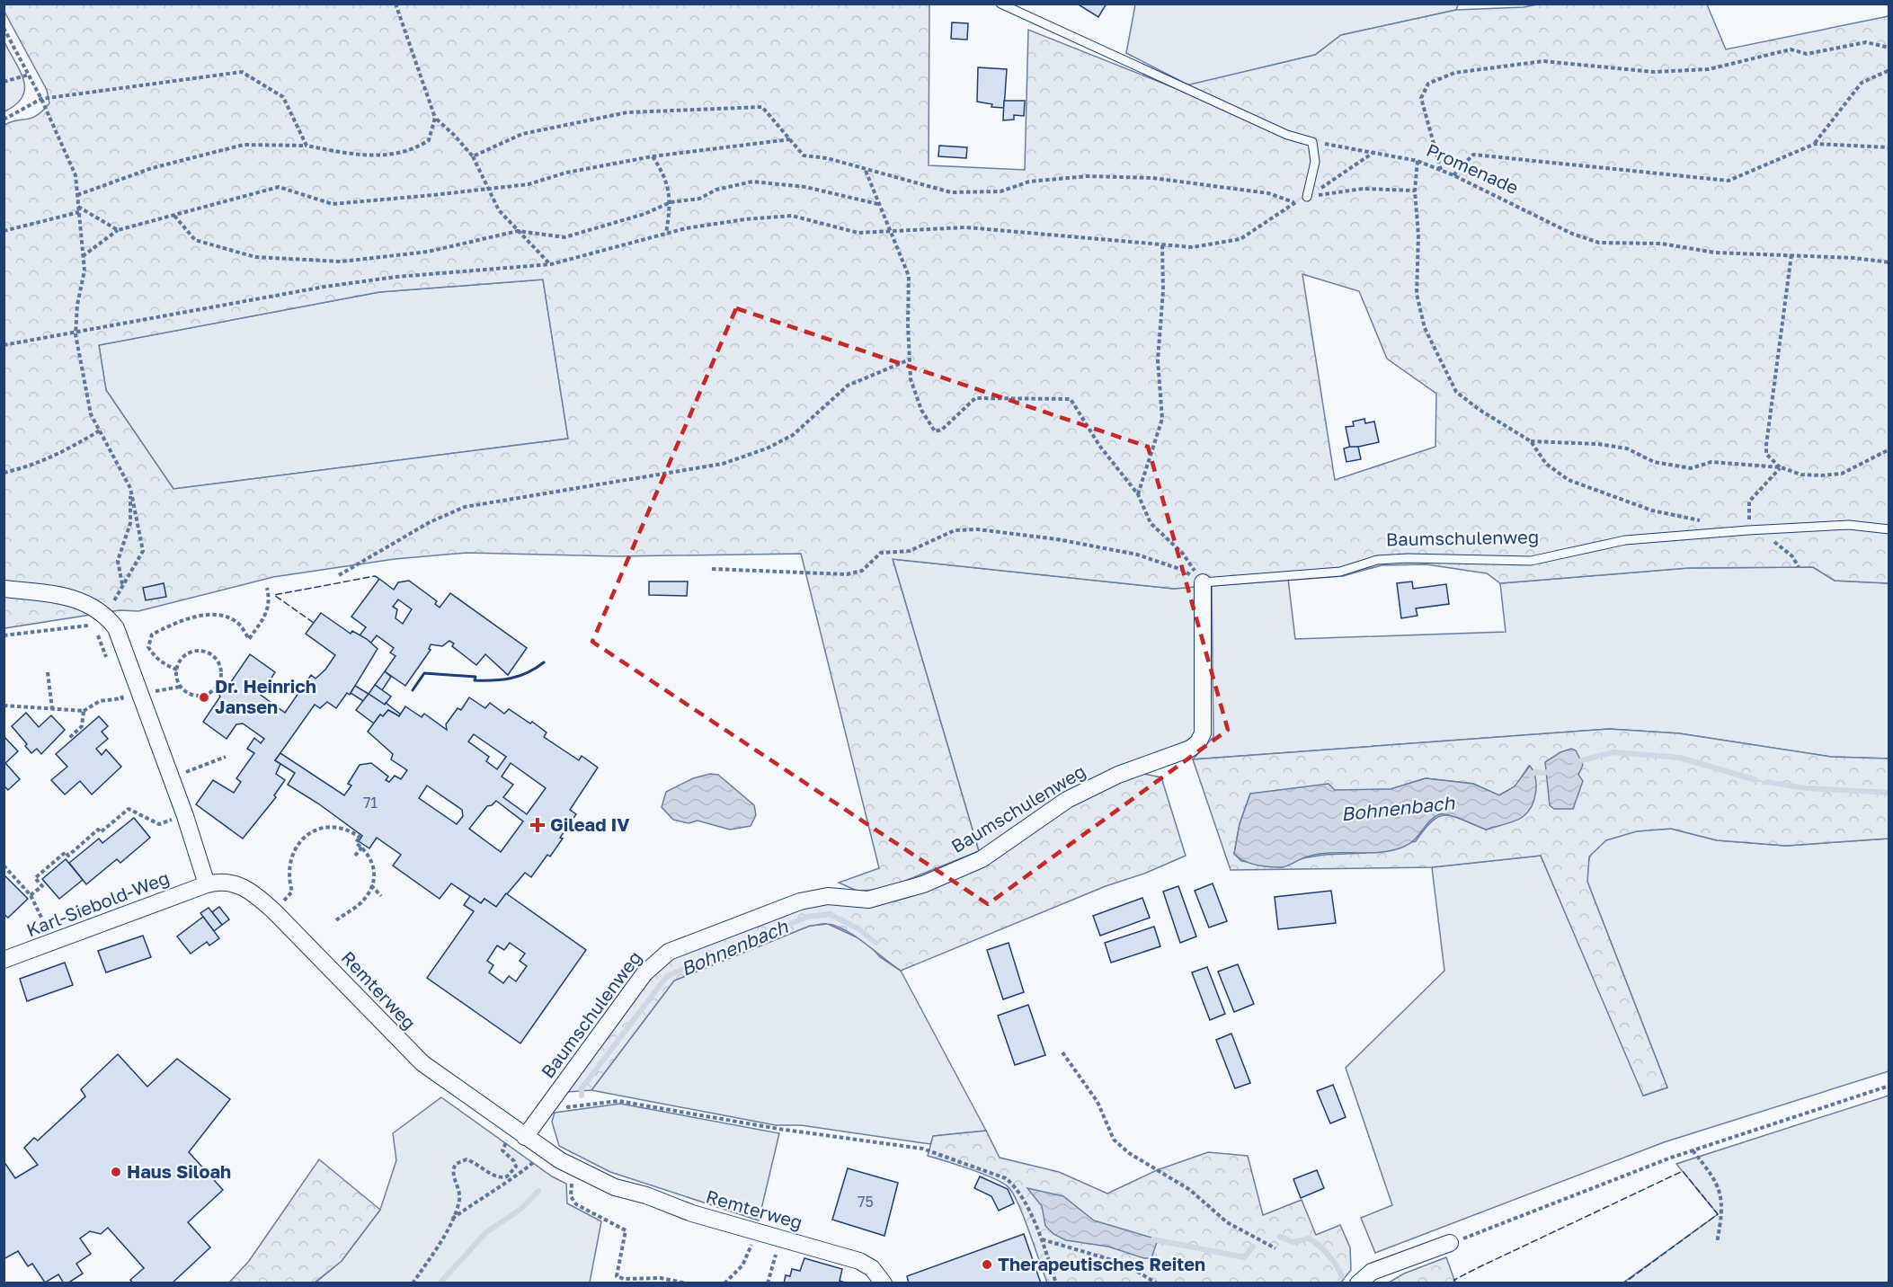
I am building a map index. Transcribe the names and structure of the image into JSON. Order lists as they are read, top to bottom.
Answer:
{
  "streets": {
    "street": ["Baumschulenweg", "Karl-Siebold-Weg", "Remterweg"],
    "path": ["Promenade"]
  },
  "crossings": [
    ["Baumschulenweg", "Remterweg"],
    ["Karl-Siebold-Weg", "Remterweg"]
  ],
  "water": ["Bohnenbach"],
  "places": {
    "other": ["Dr. Heinrich Jansen", "Haus Siloah", "Therapeutisches Reiten"],
    "health": ["Gilead IV"]
  },
  "house_numbers": ["71", "75"]
}
